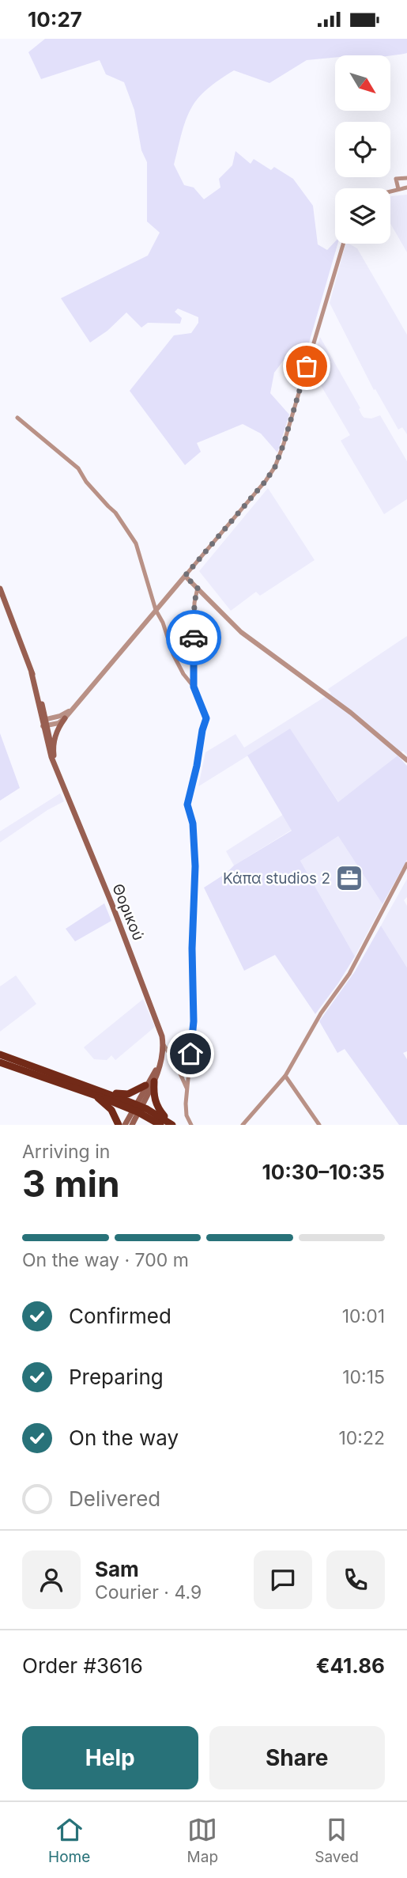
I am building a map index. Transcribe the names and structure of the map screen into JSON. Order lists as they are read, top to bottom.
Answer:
{
  "streets": {
    "main road": ["Θορικού"]
  },
  "places": {
    "office": ["Κάπα studios 2"]
  },
  "north": "bottom right",
  "page": {
    "status": "10:27",
    "heading": ["3 min", "Arriving in", "10:30–10:35"],
    "panel": [
      "Sam",
      "Courier · 4.9",
      "Order #3616",
      "€41.86"
    ],
    "bar": "On the way · 700 m",
    "list": [
      ["Confirmed", "10:01"],
      ["Preparing", "10:15"],
      ["On the way", "10:22"],
      "Delivered"
    ],
    "buttons": ["Help", "Share"],
    "tabs": ["Home", "Map", "Saved"]
  }
}
